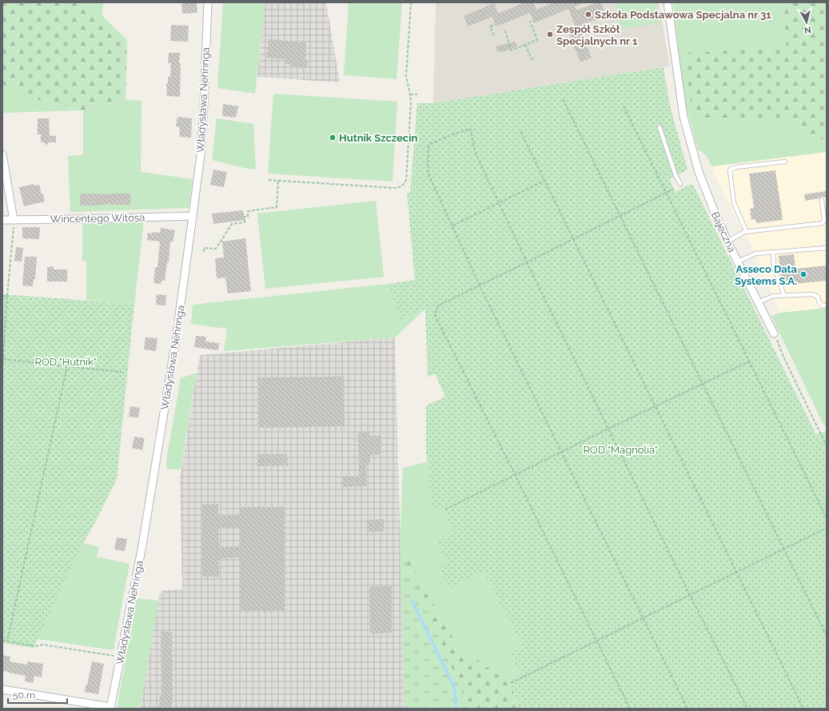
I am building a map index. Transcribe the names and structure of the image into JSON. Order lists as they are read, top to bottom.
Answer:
{
  "streets": {
    "street": ["Władysława Nehringa", "Wincentego Witosa", "Bajeczna"]
  },
  "crossings": [
    ["Władysława Nehringa", "Wincentego Witosa"]
  ],
  "parks": ["ROD \"Hutnik\"", "ROD \"Magnolia\""],
  "places": [
    "Szkoła Podstawowa Specjalna nr 31",
    "Zespół Szkół Specjalnych nr 1",
    "Hutnik Szczecin",
    "Asseco Data Systems S.A."
  ],
  "scale_bar": "50 m",
  "north": "bottom"
}
